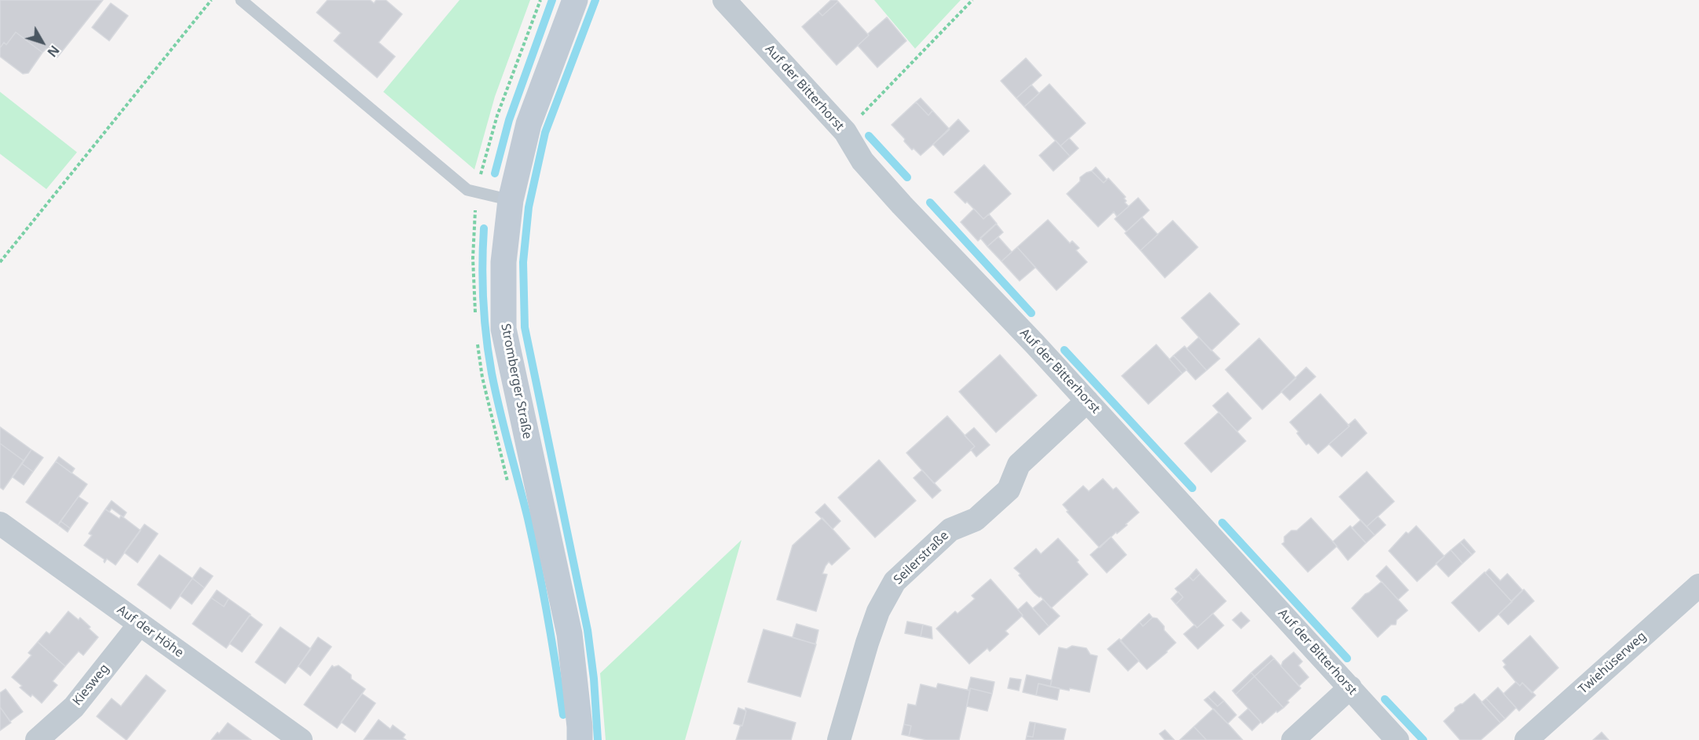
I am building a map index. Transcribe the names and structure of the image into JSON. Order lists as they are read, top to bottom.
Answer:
{
  "streets": {
    "main road": ["Stromberger Straße"],
    "street": [
      "Auf der Bitterhorst",
      "Seilerstraße",
      "Auf der Höhe",
      "Twiehüserweg",
      "Kiesweg"
    ]
  },
  "crossings": [
    ["Auf der Bitterhorst", "Seilerstraße"],
    ["Auf der Höhe", "Kiesweg"]
  ],
  "north": "bottom right"
}
